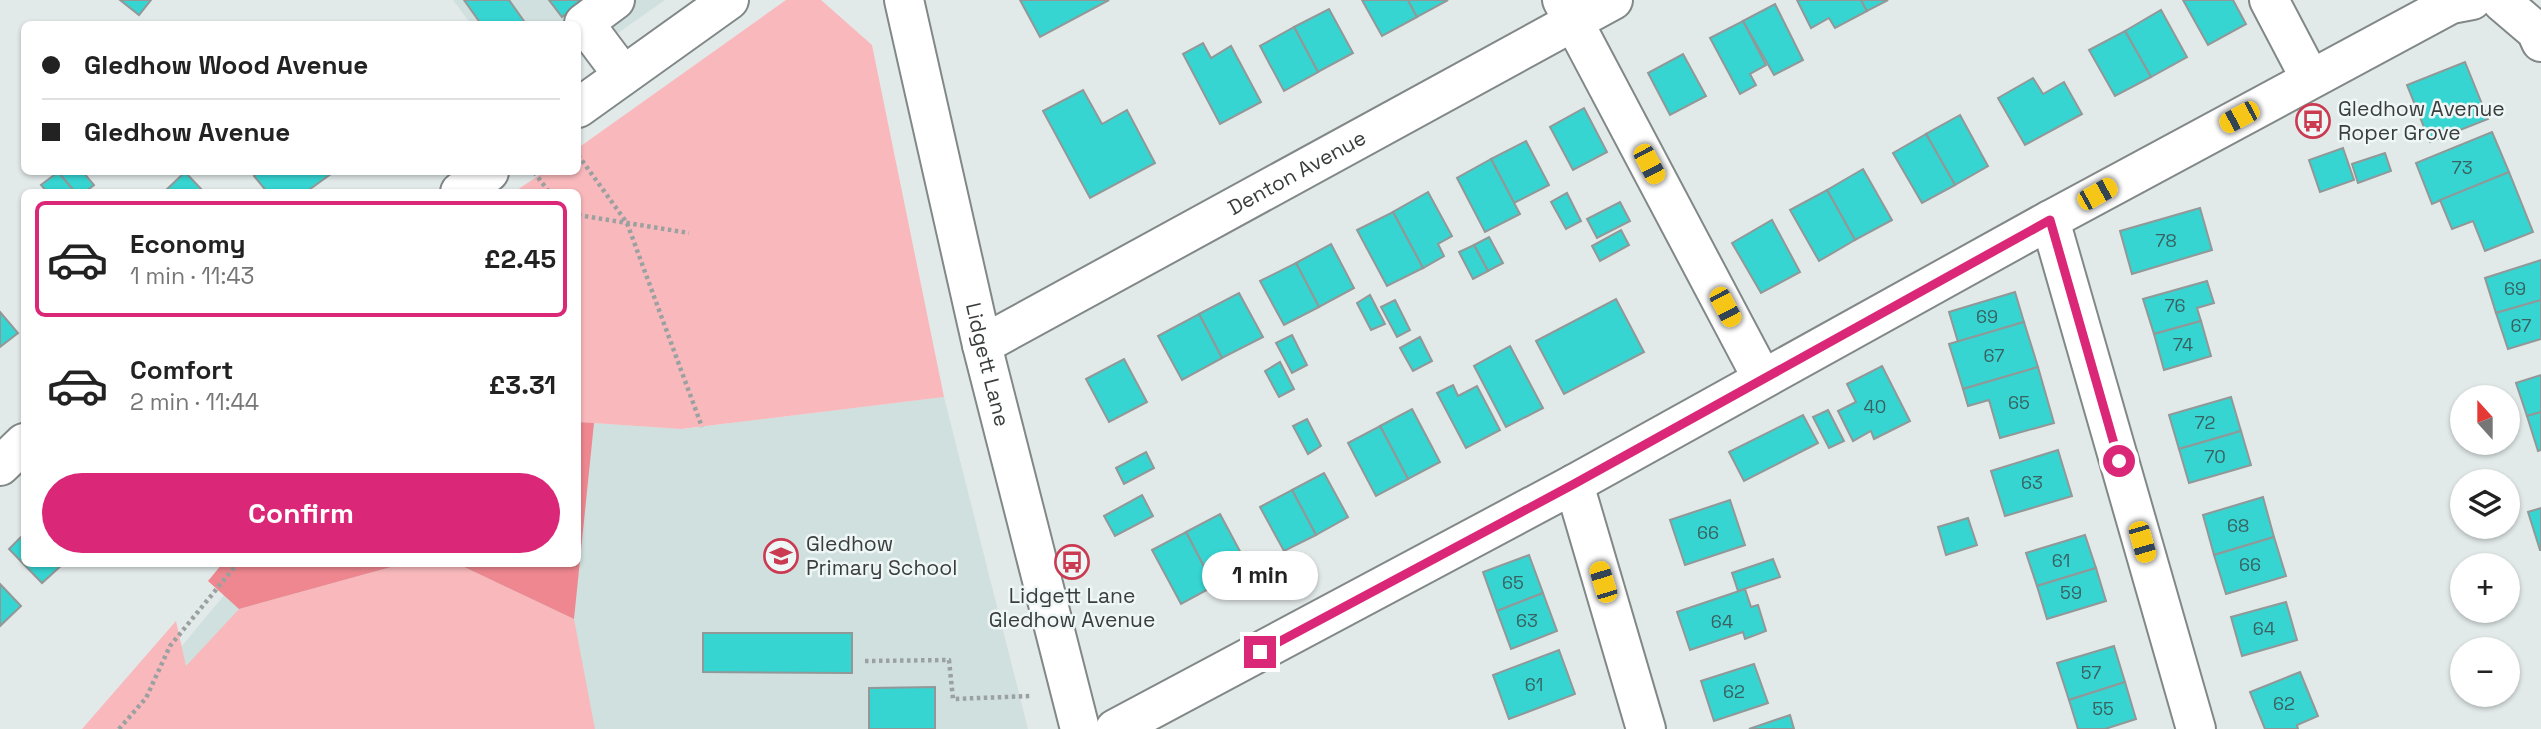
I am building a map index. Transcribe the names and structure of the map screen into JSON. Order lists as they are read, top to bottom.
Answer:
{
  "streets": {
    "street": ["Denton Avenue", "Lidgett Lane"]
  },
  "crossings": [
    ["Denton Avenue", "Lidgett Lane"]
  ],
  "places": {
    "bus stop": ["Gledhow Avenue Roper Grove", "Lidgett Lane Gledhow Avenue"],
    "school or university": ["Gledhow Primary School"]
  },
  "house_numbers": [
    "73",
    "78",
    "69",
    "76",
    "69",
    "67",
    "74",
    "67",
    "65",
    "40",
    "72",
    "70",
    "63",
    "68",
    "66",
    "61",
    "66",
    "65",
    "59",
    "63",
    "64",
    "64",
    "57",
    "61",
    "62",
    "62",
    "55"
  ],
  "north": "top",
  "page": {
    "banner": ["Gledhow Wood Avenue", "Gledhow Avenue"],
    "list": [
      {
        "name": "Economy",
        "note": "1 min · 11:43",
        "value": "£2.45"
      },
      {
        "name": "Comfort",
        "note": "2 min · 11:44",
        "value": "£3.31"
      }
    ],
    "map_buttons": ["+", "−"],
    "buttons": "Confirm",
    "bubble": "1 min"
  }
}
